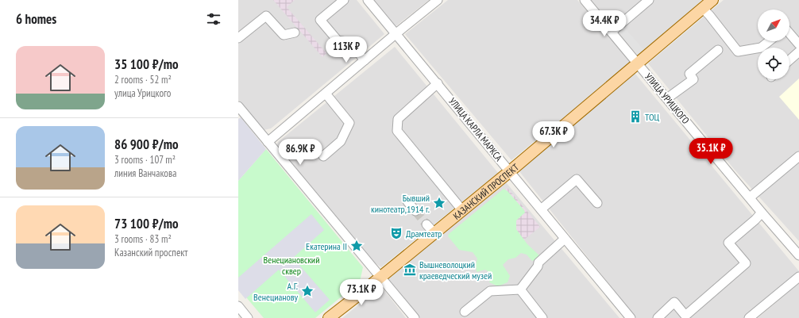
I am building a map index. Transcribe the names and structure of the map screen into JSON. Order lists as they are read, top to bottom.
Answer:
{
  "streets": {
    "main road": ["КАЗАНСКИЙ ПРОСПЕКТ"],
    "street": ["УЛИЦА УРИЦКОГО", "УЛИЦА КАРЛА МАРКСА"]
  },
  "crossings": [
    ["УЛИЦА УРИЦКОГО", "КАЗАНСКИЙ ПРОСПЕКТ"],
    ["УЛИЦА КАРЛА МАРКСА", "КАЗАНСКИЙ ПРОСПЕКТ"]
  ],
  "parks": ["Венециановский сквер"],
  "places": {
    "building": ["ТОЦ"],
    "place": ["Бывший кинотеатр,1914 г.", "Екатерина II", "А.Г. Венецианову"],
    "theatre": ["Драмтеатр"],
    "museum": ["Вышневолоцкий краеведческий музей"]
  },
  "north": "top right",
  "page": {
    "heading": "6 homes",
    "price": [
      "34.4K ₽",
      "113K ₽",
      "67.3K ₽",
      "35.1K ₽",
      "86.9K ₽",
      "73.1K ₽"
    ],
    "list": [
      {
        "name": "35 100 ₽/mo",
        "note": "2 rooms · 52 m² · улица Урицкого"
      },
      {
        "name": "86 900 ₽/mo",
        "note": "3 rooms · 107 m² · линия Ванчакова"
      },
      {
        "name": "73 100 ₽/mo",
        "note": "3 rooms · 83 m² · Казанский проспект"
      }
    ]
  }
}
